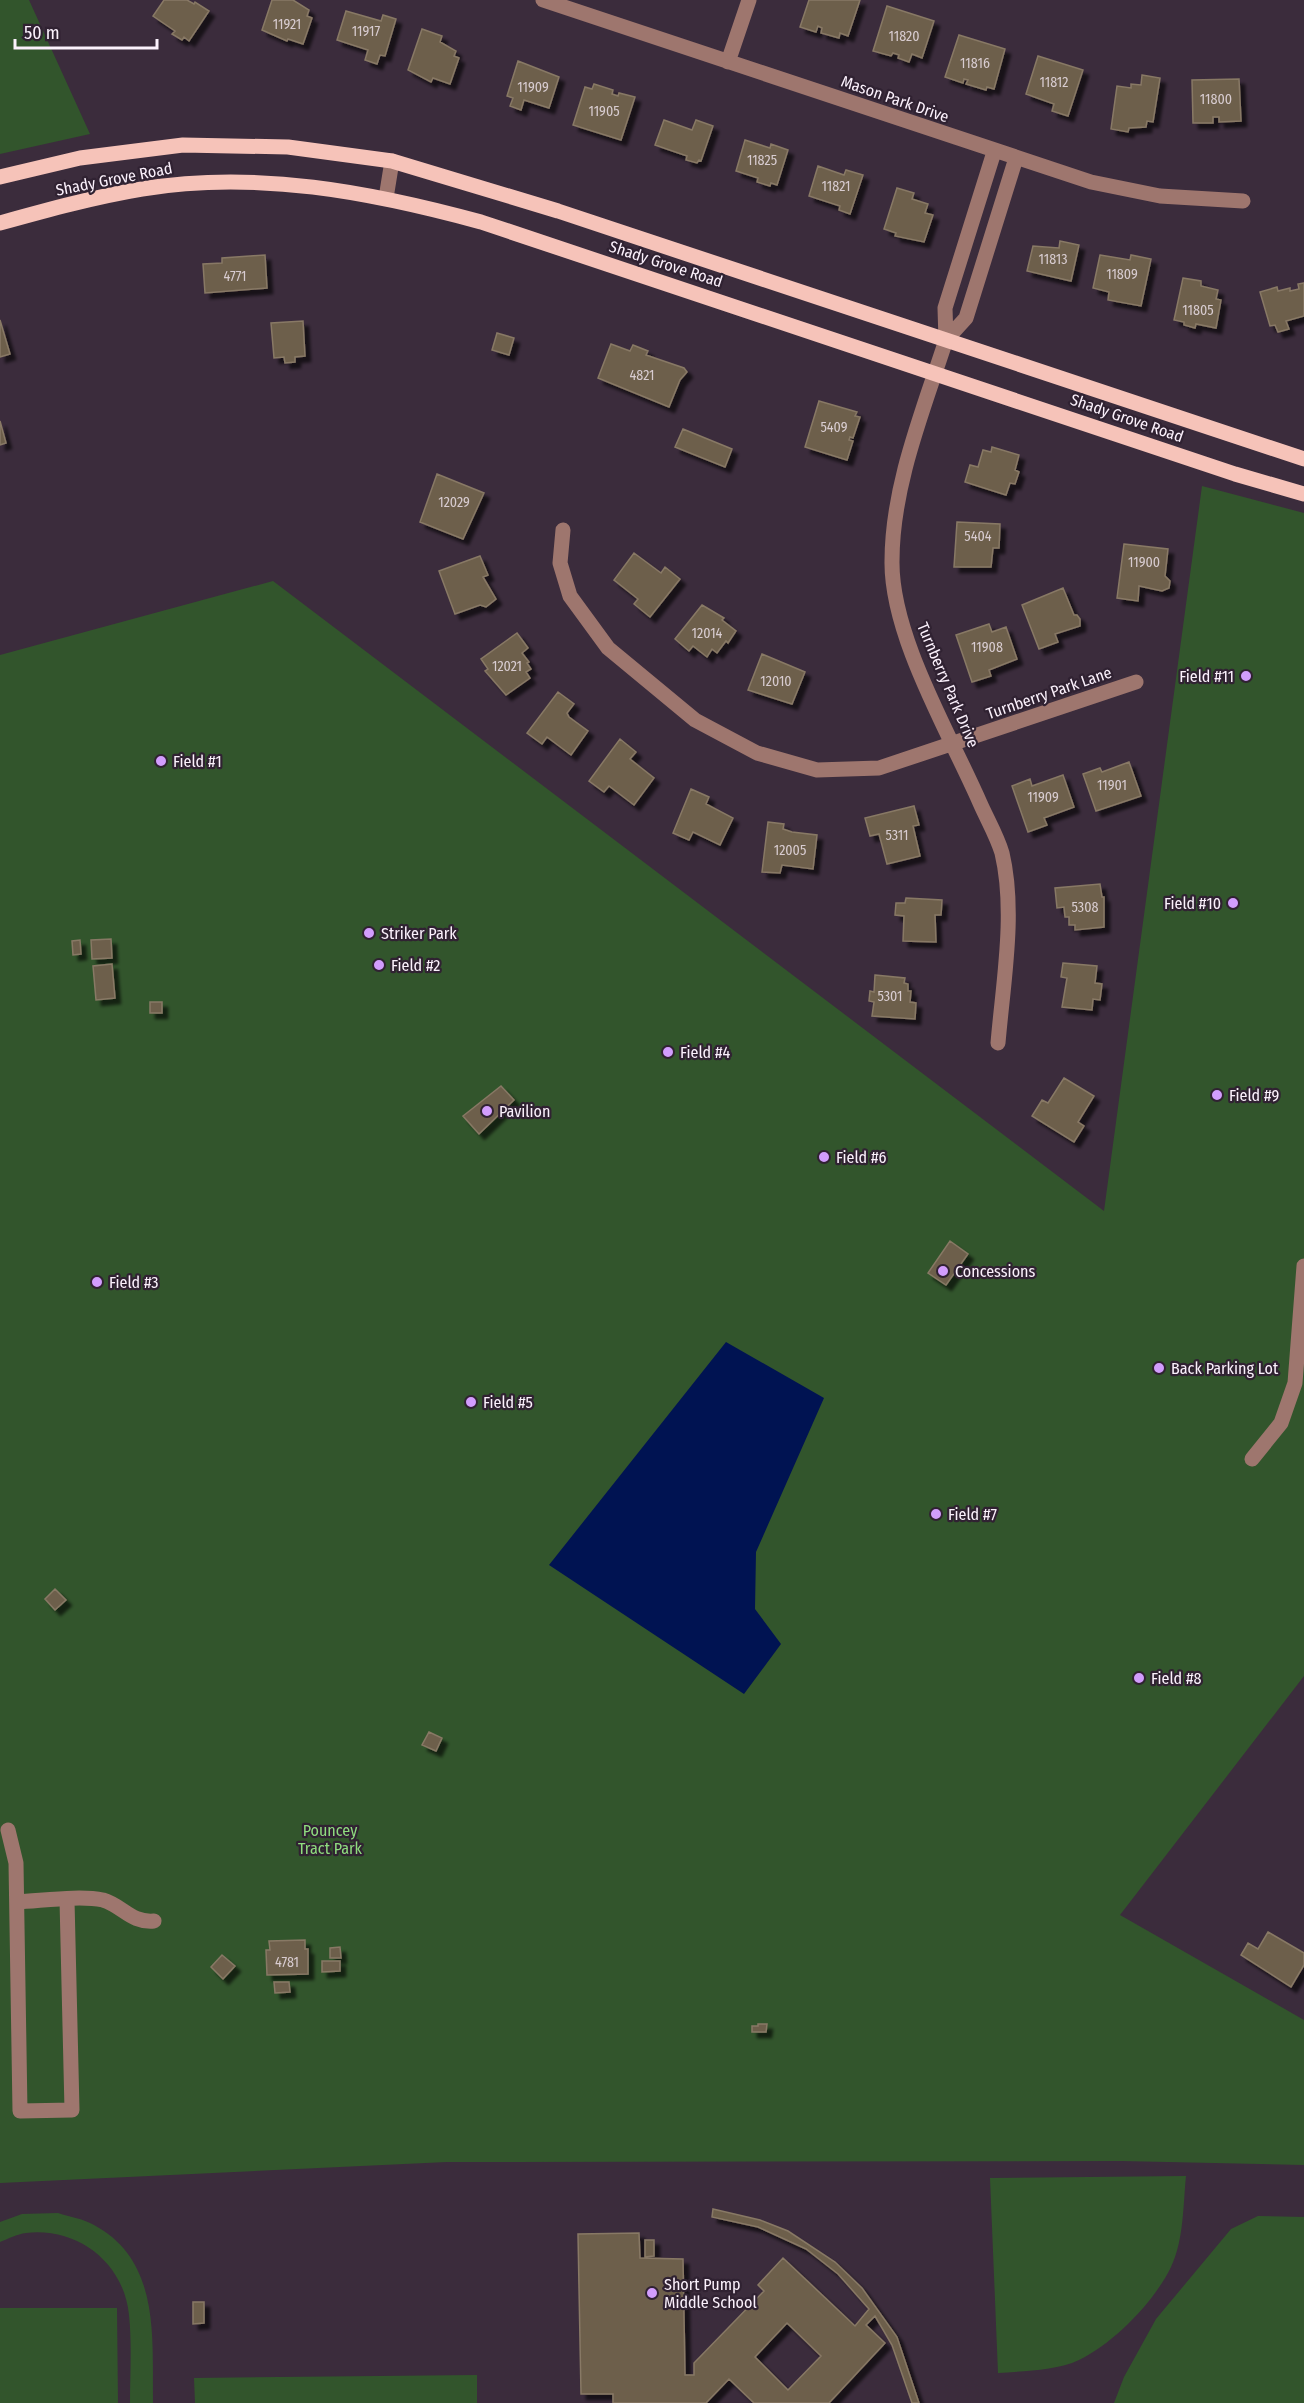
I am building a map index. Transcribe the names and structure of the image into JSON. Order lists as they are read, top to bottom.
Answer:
{
  "streets": {
    "main road": ["Shady Grove Road"],
    "street": ["Mason Park Drive", "Turnberry Park Drive", "Turnberry Park Lane"]
  },
  "crossings": [
    ["Mason Park Drive", "Turnberry Park Drive"],
    ["Shady Grove Road", "Turnberry Park Drive"],
    ["Turnberry Park Drive", "Turnberry Park Lane"]
  ],
  "parks": ["Pouncey Tract Park"],
  "places": [
    "Field #11",
    "Field #1",
    "Field #10",
    "Striker Park",
    "Field #2",
    "Field #4",
    "Field #9",
    "Pavilion",
    "Field #6",
    "Concessions",
    "Field #3",
    "Back Parking Lot",
    "Field #5",
    "Field #7",
    "Field #8",
    "Short Pump Middle School"
  ],
  "house_numbers": [
    "11921",
    "11917",
    "11820",
    "11816",
    "11812",
    "11909",
    "11800",
    "11905",
    "11825",
    "11821",
    "11813",
    "11809",
    "4771",
    "11805",
    "4821",
    "5409",
    "12029",
    "5404",
    "11900",
    "12014",
    "11908",
    "12021",
    "12010",
    "11901",
    "11909",
    "5311",
    "12005",
    "5308",
    "5301",
    "4781"
  ],
  "scale_bar": "50 m"
}
